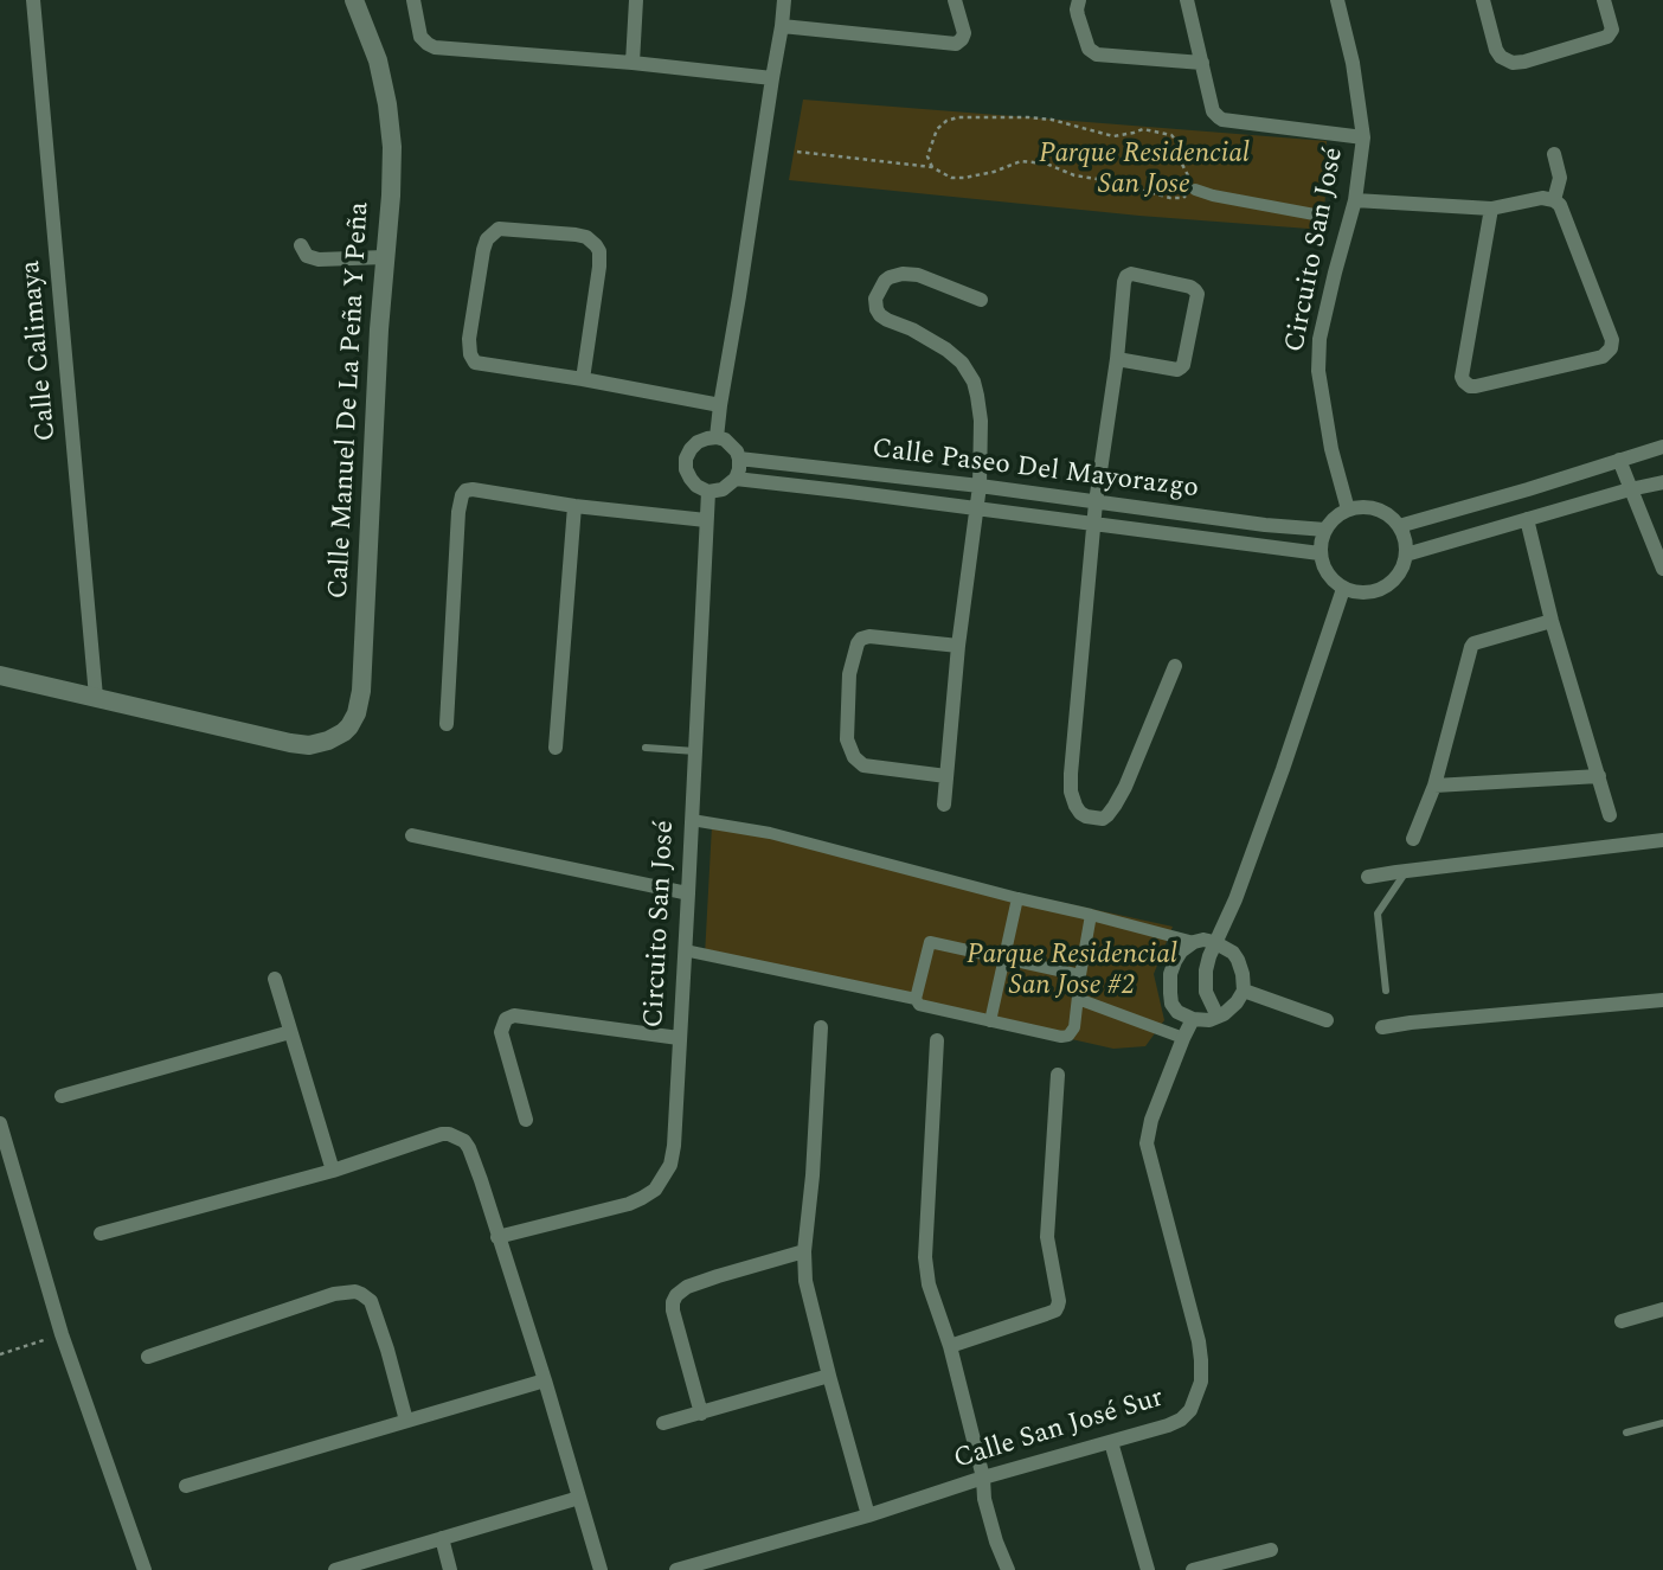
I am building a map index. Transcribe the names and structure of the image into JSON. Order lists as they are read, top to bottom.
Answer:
{
  "streets": {
    "street": [
      "Circuito San José",
      "Calle Calimaya",
      "Calle Manuel De La Peña Y Peña",
      "Calle Paseo Del Mayorazgo",
      "Calle San José Sur"
    ]
  },
  "crossings": [
    ["Circuito San José", "Calle Paseo Del Mayorazgo"],
    ["Calle Calimaya", "Calle Manuel De La Peña Y Peña"]
  ],
  "parks": ["Parque Residencial San Jose", "Parque Residencial San Jose #2"]
}
